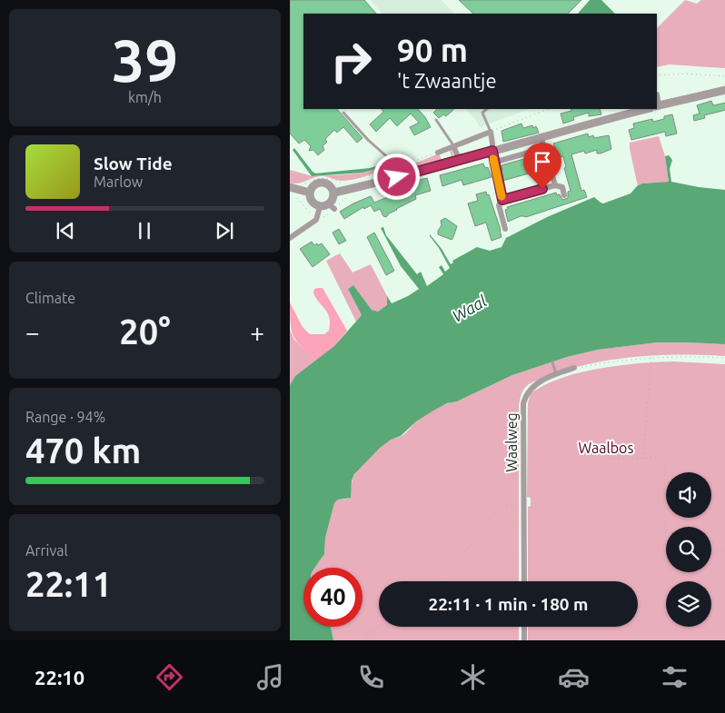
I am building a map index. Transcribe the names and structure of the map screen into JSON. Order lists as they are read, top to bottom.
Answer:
{
  "streets": {
    "street": ["Waalweg"]
  },
  "water": ["Waal"],
  "parks": ["Waalbos"],
  "page": {
    "tile": [
      ["39", "km/h"],
      "Climate",
      ["Range · 94%", "470 km"],
      ["Arrival", "22:11"]
    ],
    "turn": ["90 m", "'t Zwaantje"],
    "song": ["Slow Tide", "Marlow"],
    "heat": ["−", "20°", "+"],
    "limit": "40",
    "trip": "22:11 · 1 min · 180 m",
    "tabs": "22:10"
  }
}
